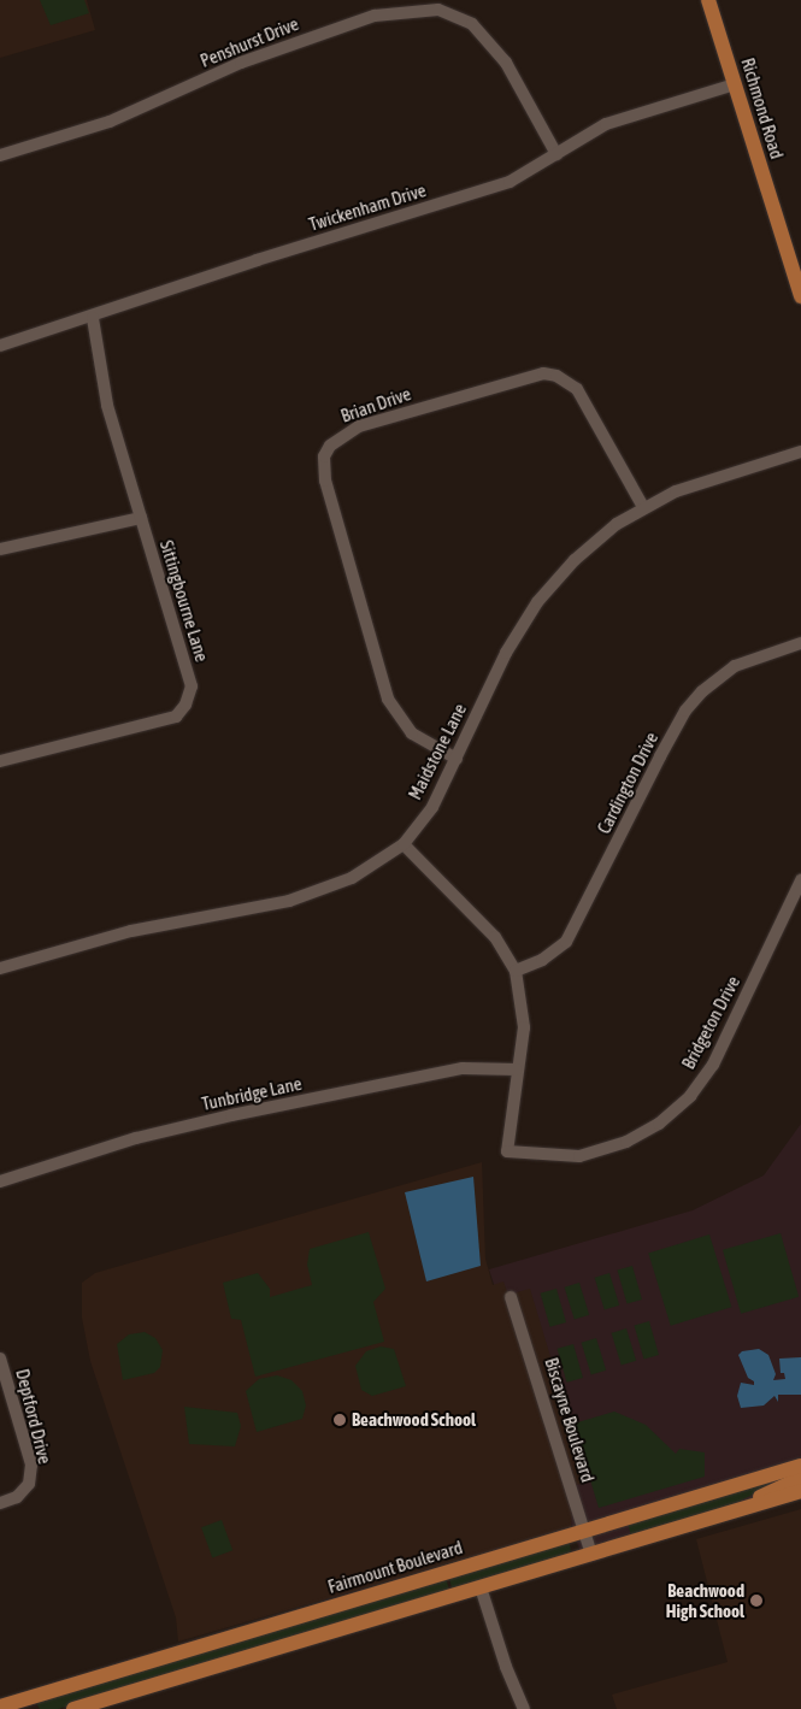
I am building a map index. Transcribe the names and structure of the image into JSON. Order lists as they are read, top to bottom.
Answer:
{
  "streets": {
    "main road": ["Richmond Road", "Fairmount Boulevard"],
    "street": [
      "Penshurst Drive",
      "Twickenham Drive",
      "Brian Drive",
      "Sittingbourne Lane",
      "Maidstone Lane",
      "Cardington Drive",
      "Bridgeton Drive",
      "Tunbridge Lane",
      "Deptford Drive",
      "Biscayne Boulevard"
    ]
  },
  "crossings": [
    ["Penshurst Drive", "Twickenham Drive"],
    ["Richmond Road", "Twickenham Drive"],
    ["Twickenham Drive", "Sittingbourne Lane"],
    ["Brian Drive", "Maidstone Lane"],
    ["Bridgeton Drive", "Tunbridge Lane"],
    ["Biscayne Boulevard", "Fairmount Boulevard"]
  ],
  "places": ["Beachwood School", "Beachwood High School"]
}
